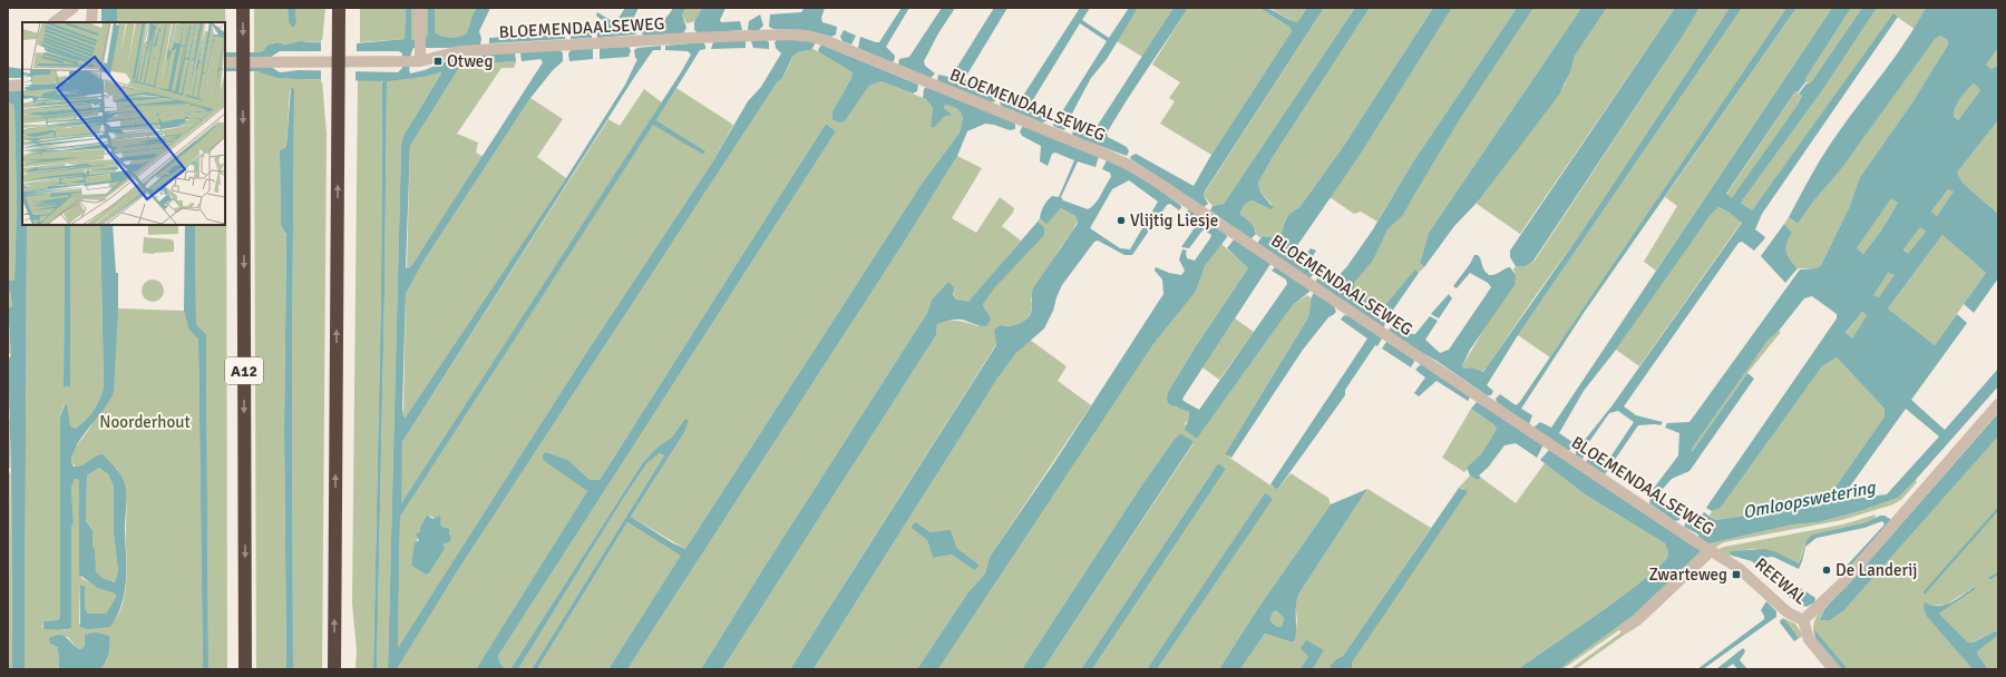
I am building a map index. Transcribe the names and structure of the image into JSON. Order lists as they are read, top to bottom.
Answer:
{
  "streets": {
    "highway": ["A12"],
    "street": ["BLOEMENDAALSEWEG", "REEWAL"]
  },
  "crossings": [
    ["BLOEMENDAALSEWEG", "REEWAL"]
  ],
  "water": ["Omloopswetering"],
  "parks": ["Noorderhout"],
  "places": {
    "transit": ["Otweg", "Zwarteweg"],
    "other": ["Vlijtig Liesje", "De Landerij"]
  }
}
